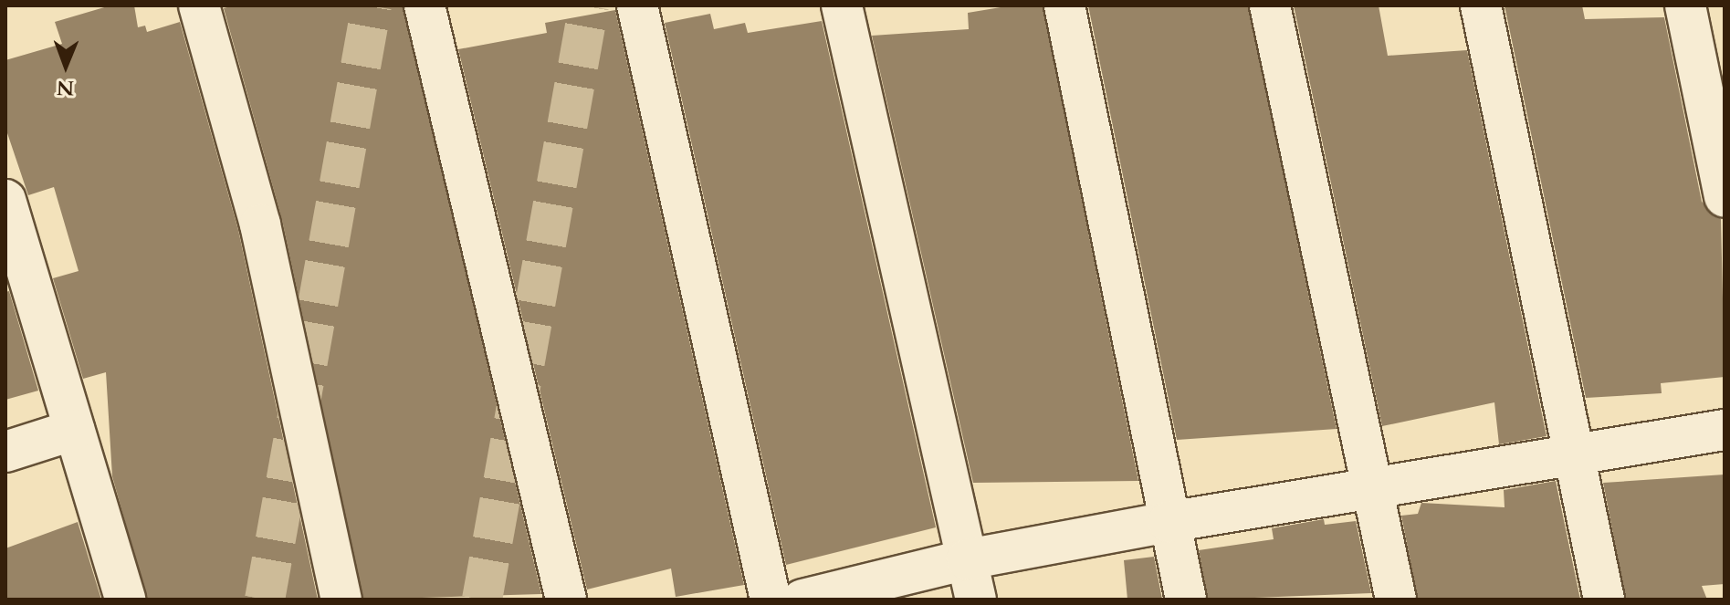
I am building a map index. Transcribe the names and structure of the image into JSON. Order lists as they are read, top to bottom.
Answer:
{
  "north": "bottom"
}
